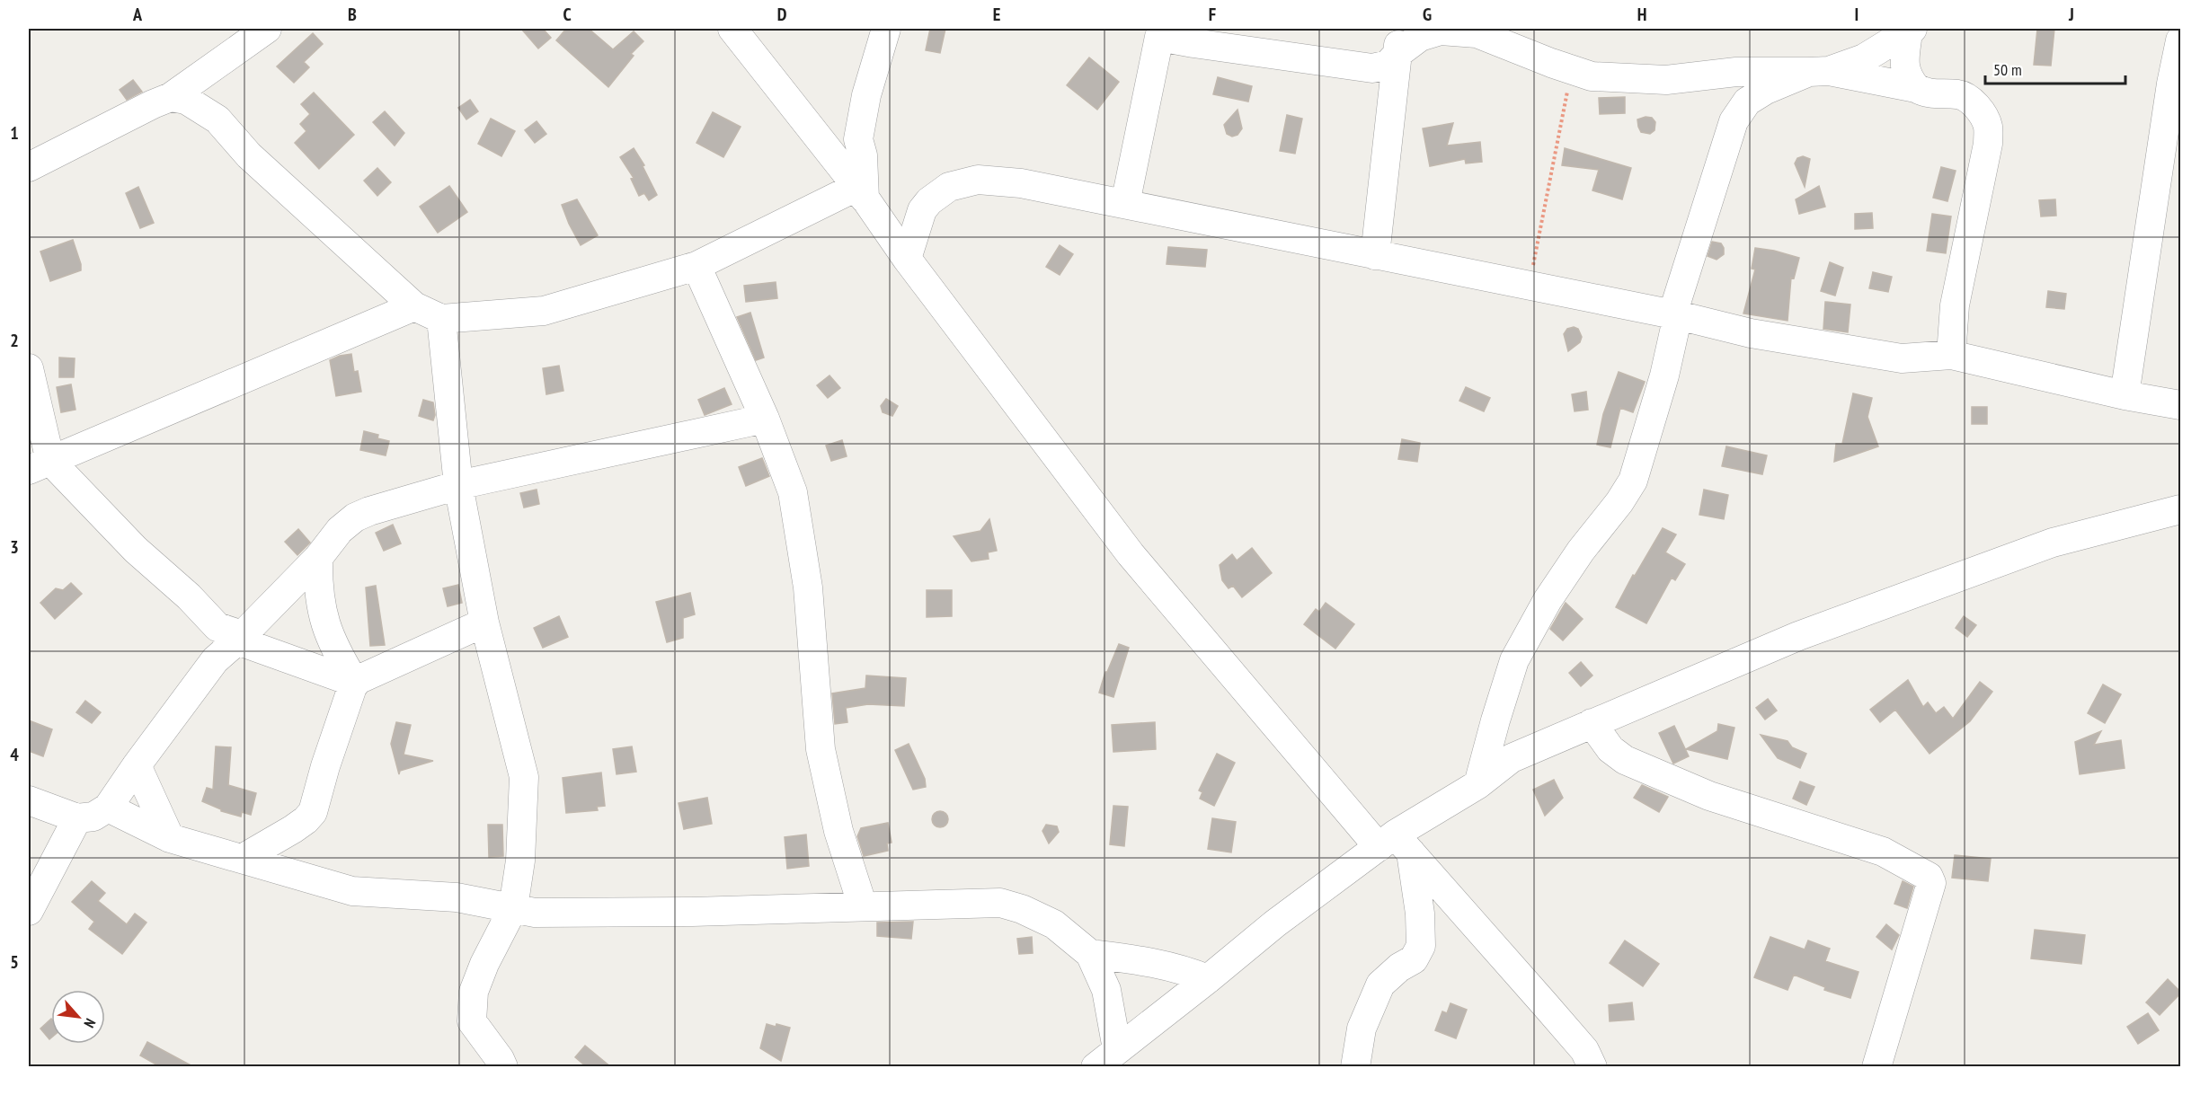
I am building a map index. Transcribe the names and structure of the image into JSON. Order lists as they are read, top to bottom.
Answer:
{
  "scale_bar": "50 m",
  "north": "bottom right",
  "grid": {
    "columns": [
      "A",
      "B",
      "C",
      "D",
      "E",
      "F",
      "G",
      "H",
      "I",
      "J"
    ],
    "rows": [
      "1",
      "2",
      "3",
      "4",
      "5"
    ]
  }
}
